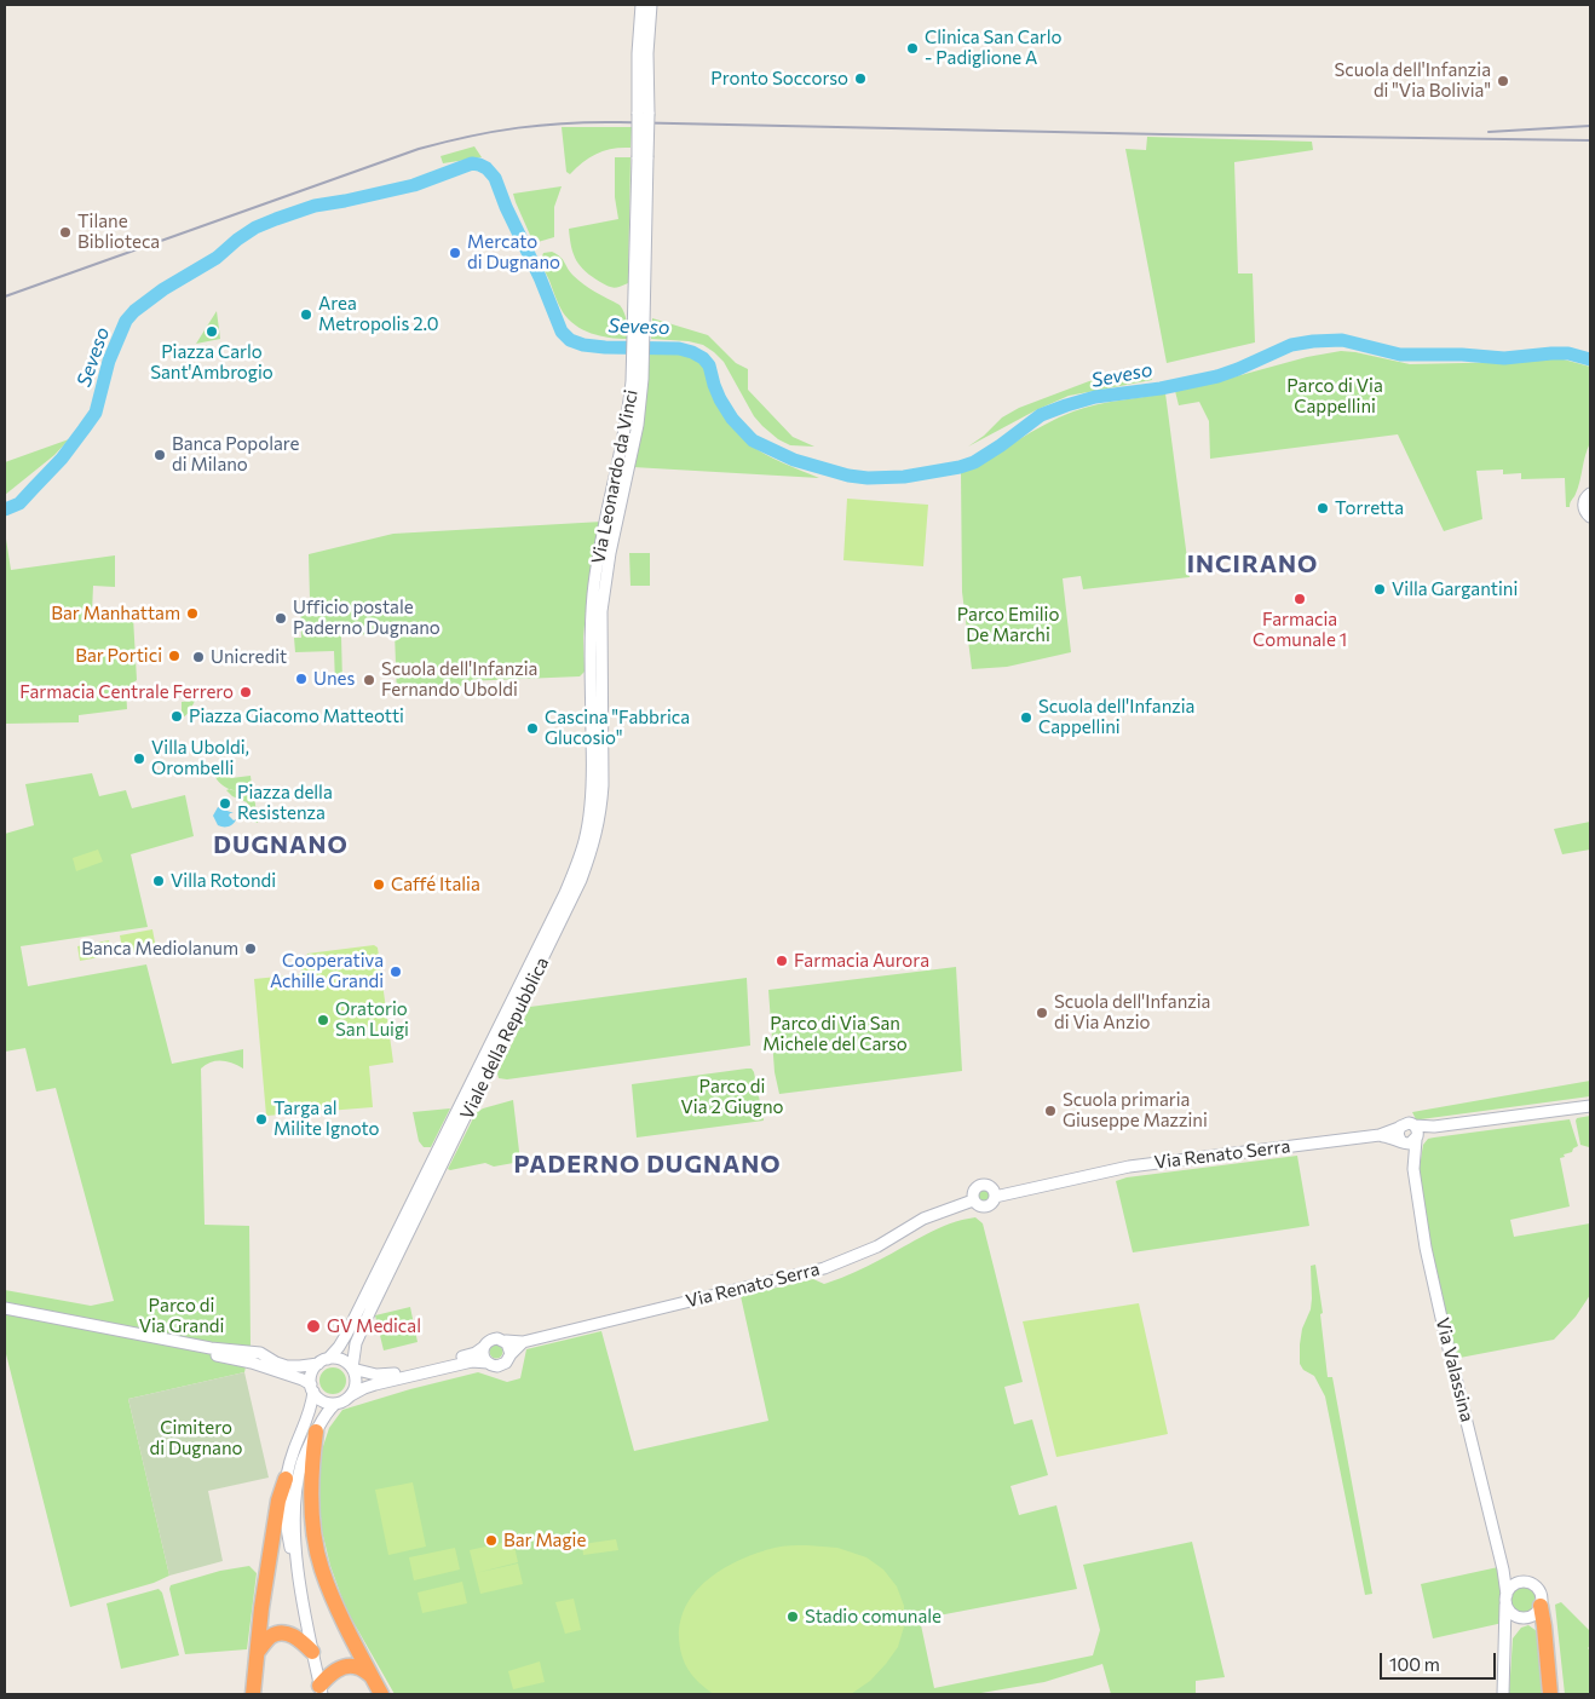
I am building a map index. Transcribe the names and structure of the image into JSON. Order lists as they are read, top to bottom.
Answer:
{
  "streets": {
    "street": [
      "Via Leonardo da Vinci",
      "Viale della Repubblica",
      "Via Renato Serra",
      "Via Valassina"
    ]
  },
  "crossings": [
    ["Via Leonardo da Vinci", "Viale della Repubblica"],
    ["Via Renato Serra", "Via Valassina"]
  ],
  "districts": ["INCIRANO", "DUGNANO", "PADERNO DUGNANO"],
  "water": ["Seveso"],
  "parks": [
    "Parco di Via Cappellini",
    "Parco Emilio De Marchi",
    "Parco di Via San Michele del Carso",
    "Parco di Via 2 Giugno",
    "Parco di Via Grandi",
    "Cimitero di Dugnano"
  ],
  "places": [
    "Clinica San Carlo - Padiglione A",
    "Pronto Soccorso",
    "Scuola dell'Infanzia di \"Via Bolivia\"",
    "Tilane Biblioteca",
    "Mercato di Dugnano",
    "Area Metropolis 2.0",
    "Piazza Carlo Sant'Ambrogio",
    "Banca Popolare di Milano",
    "Torretta",
    "Villa Gargantini",
    "Farmacia Comunale 1",
    "Bar Manhattam",
    "Ufficio postale Paderno Dugnano",
    "Bar Portici",
    "Unicredit",
    "Unes",
    "Scuola dell'Infanzia Fernando Uboldi",
    "Farmacia Centrale Ferrero",
    "Piazza Giacomo Matteotti",
    "Scuola dell'Infanzia Cappellini",
    "Cascina \"Fabbrica Glucosio\"",
    "Villa Uboldi, Orombelli",
    "Piazza della Resistenza",
    "Villa Rotondi",
    "Caffé Italia",
    "Banca Mediolanum",
    "Farmacia Aurora",
    "Cooperativa Achille Grandi",
    "Scuola dell'Infanzia di Via Anzio",
    "Oratorio San Luigi",
    "Scuola primaria Giuseppe Mazzini",
    "Targa al Milite Ignoto",
    "GV Medical",
    "Bar Magie",
    "Stadio comunale"
  ],
  "scale_bar": "100 m"
}
